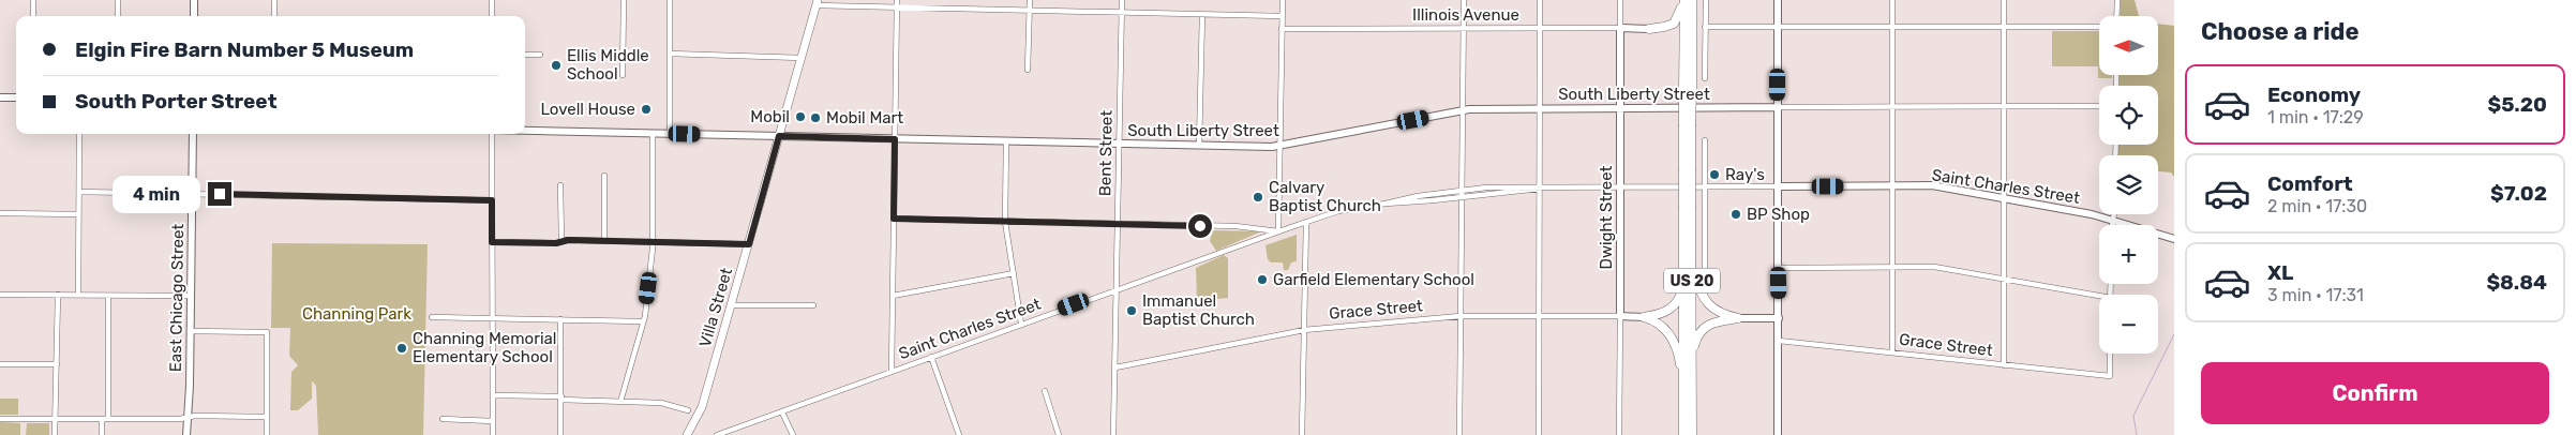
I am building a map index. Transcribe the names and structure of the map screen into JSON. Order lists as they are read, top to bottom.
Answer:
{
  "streets": {
    "highway": ["US 20"],
    "main road": [
      "Illinois Avenue",
      "South Liberty Street",
      "Saint Charles Street",
      "Dwight Street",
      "East Chicago Street",
      "Villa Street",
      "Grace Street"
    ],
    "street": ["Bent Street"]
  },
  "crossings": [
    ["Illinois Avenue", "Dwight Street"],
    ["South Liberty Street", "Bent Street"],
    ["South Liberty Street", "Dwight Street"],
    ["South Liberty Street", "Villa Street"],
    ["Bent Street", "Saint Charles Street"],
    ["Bent Street", "Grace Street"],
    ["Saint Charles Street", "Dwight Street"],
    ["Dwight Street", "Grace Street"]
  ],
  "parks": ["Channing Park"],
  "places": [
    "Ellis Middle School",
    "Lovell House",
    "Mobil",
    "Mobil Mart",
    "Ray's",
    "Calvary Baptist Church",
    "BP Shop",
    "Garfield Elementary School",
    "Immanuel Baptist Church",
    "Channing Memorial Elementary School"
  ],
  "north": "left",
  "page": {
    "heading": "Choose a ride",
    "map_buttons": ["+", "−"],
    "banner": ["Elgin Fire Barn Number 5 Museum", "South Porter Street"],
    "list": [
      {
        "name": "Economy",
        "note": "1 min · 17:29",
        "value": "$5.20"
      },
      {
        "name": "Comfort",
        "note": "2 min · 17:30",
        "value": "$7.02"
      },
      {
        "name": "XL",
        "note": "3 min · 17:31",
        "value": "$8.84"
      }
    ],
    "bubble": "4 min",
    "buttons": "Confirm"
  }
}
